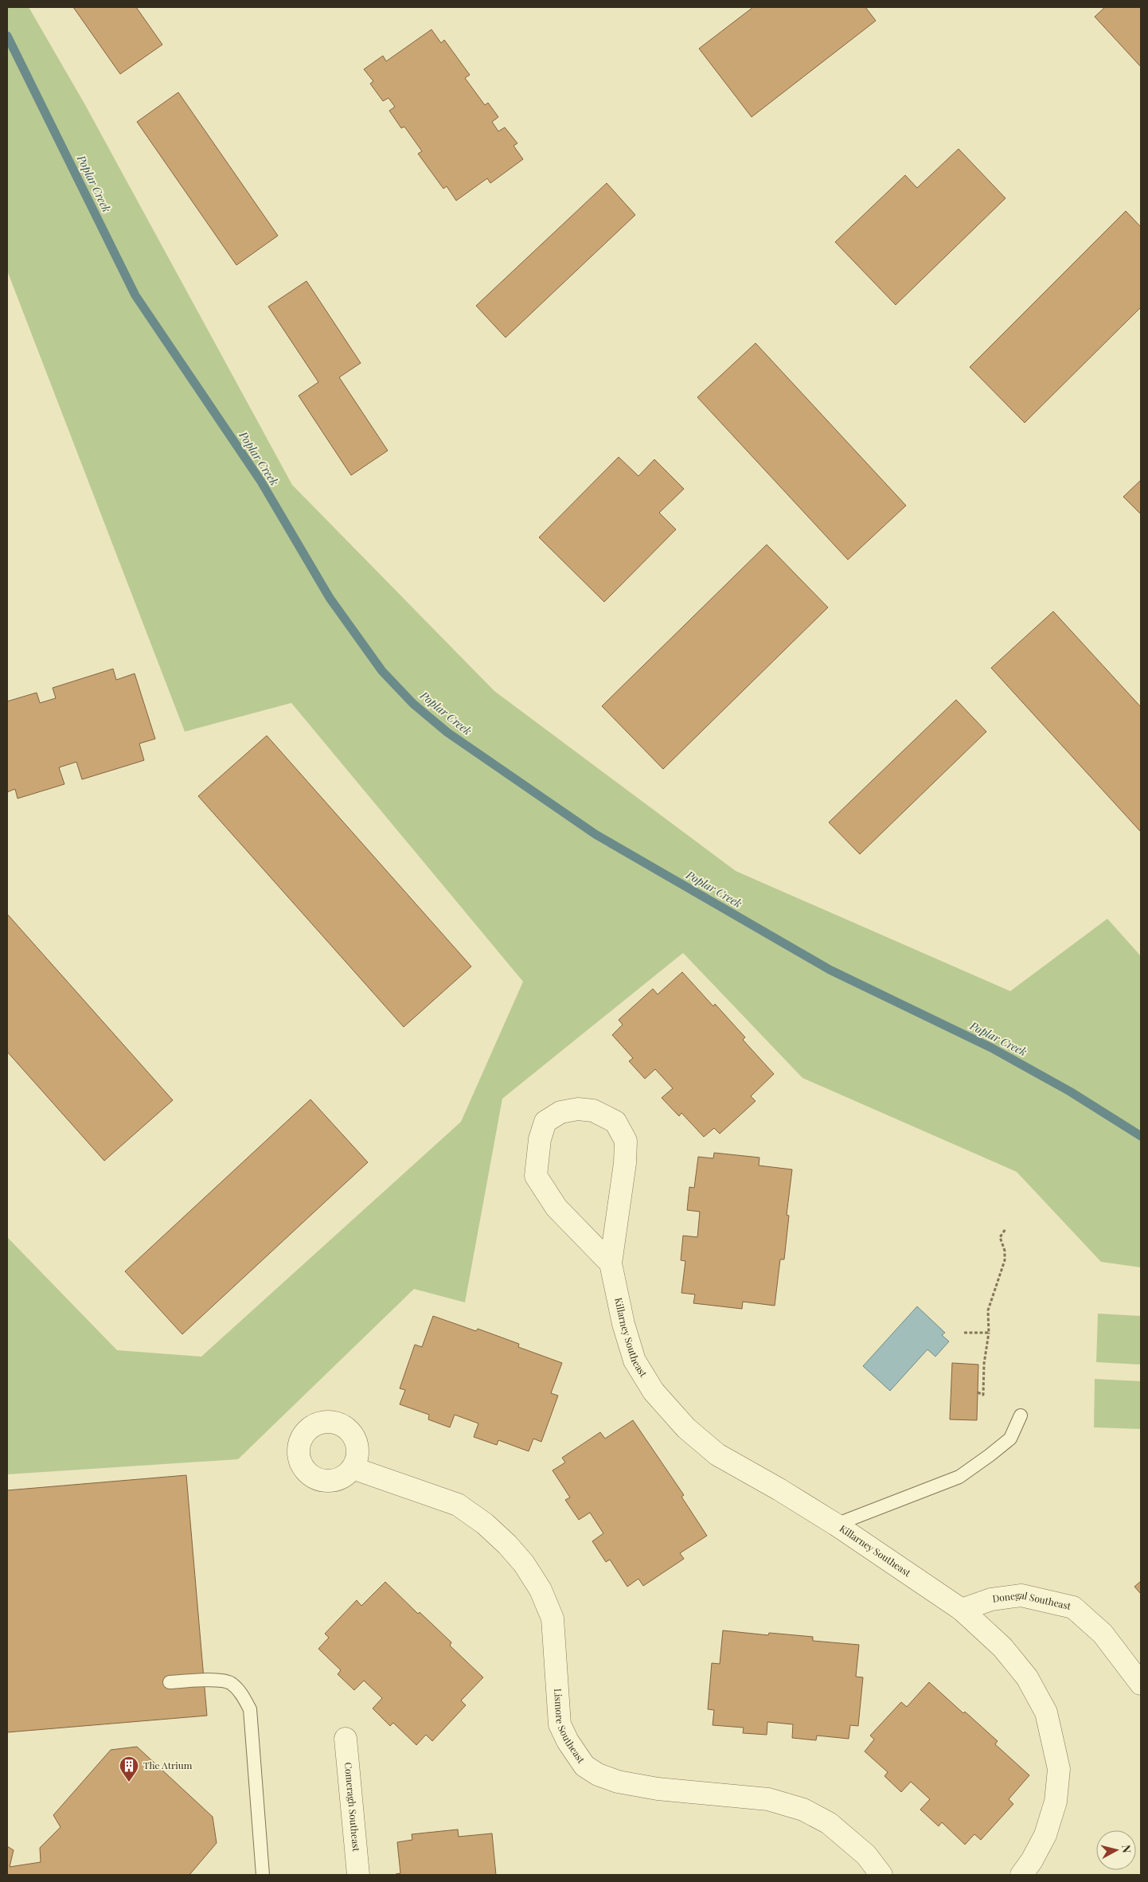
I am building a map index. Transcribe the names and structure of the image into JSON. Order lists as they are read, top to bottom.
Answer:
{
  "streets": {
    "street": [
      "Killarney Southeast",
      "Donegal Southeast",
      "Lismore Southeast",
      "Comeragh Southeast"
    ]
  },
  "crossings": [
    ["Killarney Southeast", "Donegal Southeast"]
  ],
  "water": ["Poplar Creek"],
  "places": {
    "building": ["The Atrium"]
  },
  "north": "right"
}
